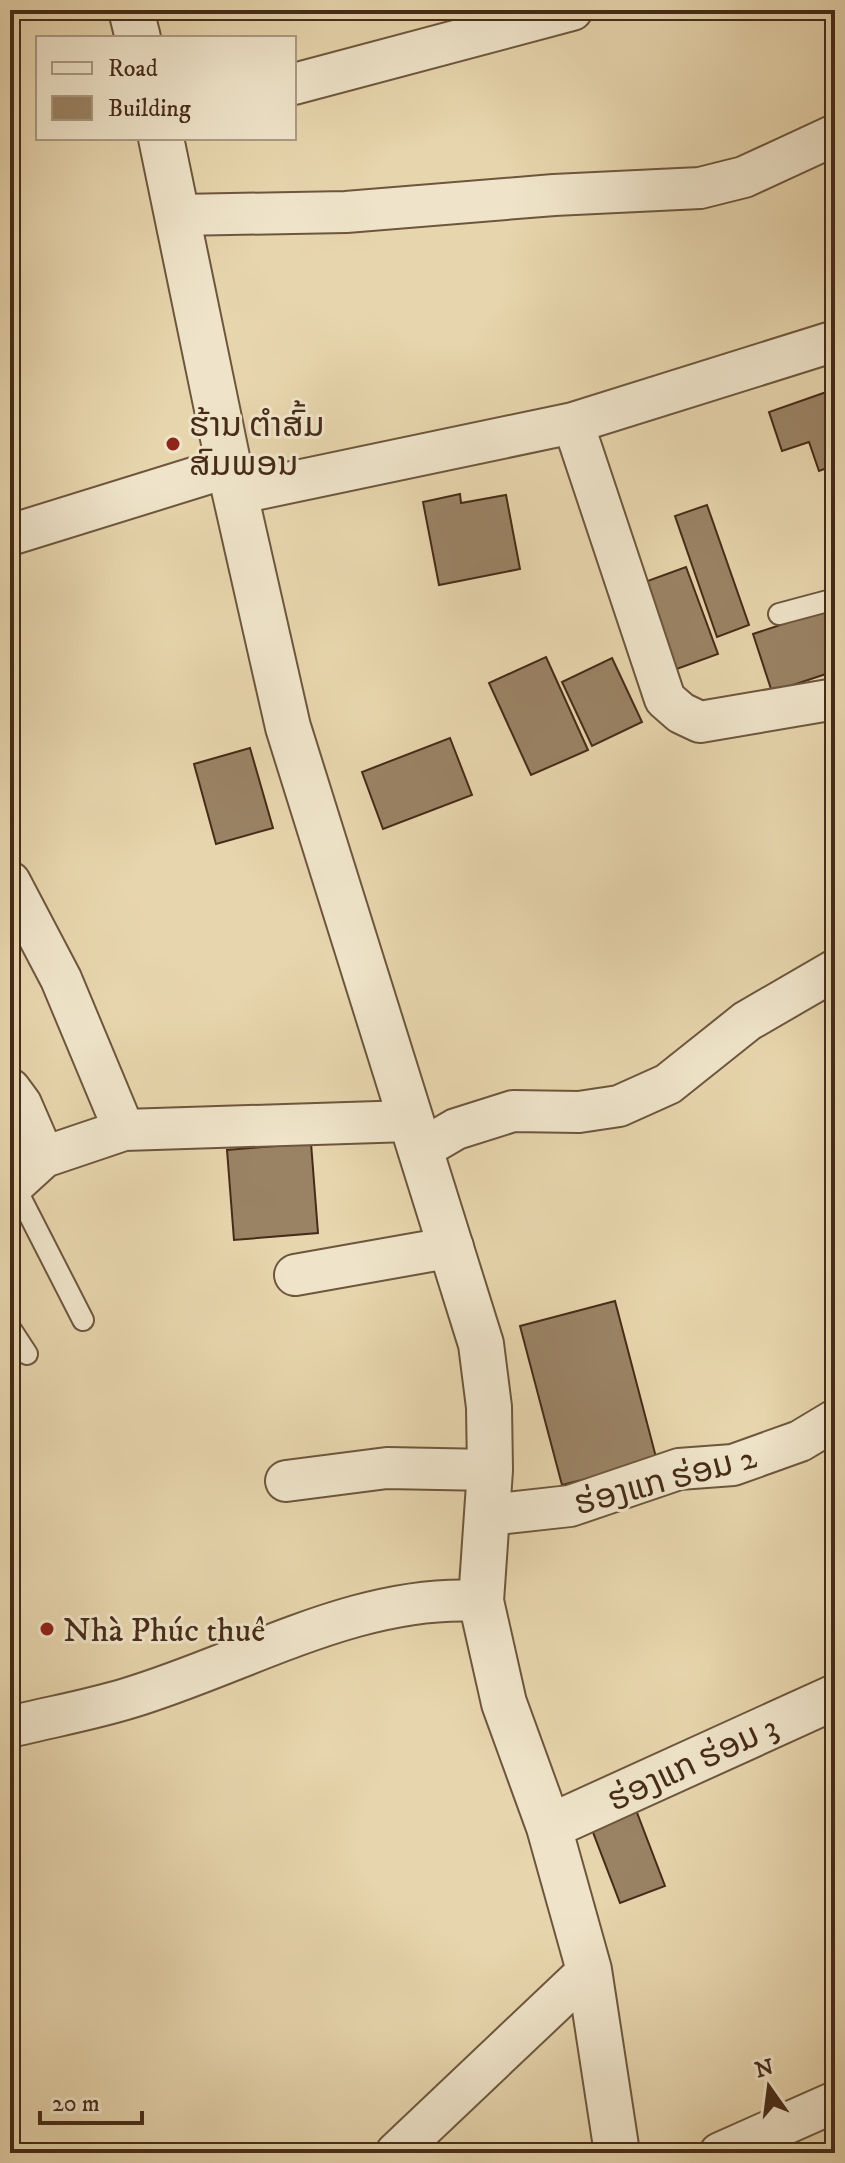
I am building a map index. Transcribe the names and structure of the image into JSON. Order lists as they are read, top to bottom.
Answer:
{
  "streets": {
    "street": ["ຮ່ອງແກ ຮ່ອມ 2", "ຮ່ອງແກ ຮ່ອມ 3"]
  },
  "places": ["ຮ້ານ ຕຳສົ້ມ ສົມພອນ", "Nhà Phúc thuê"],
  "legend": ["Road", "Building"],
  "scale_bar": "20 m",
  "north": "top"
}
